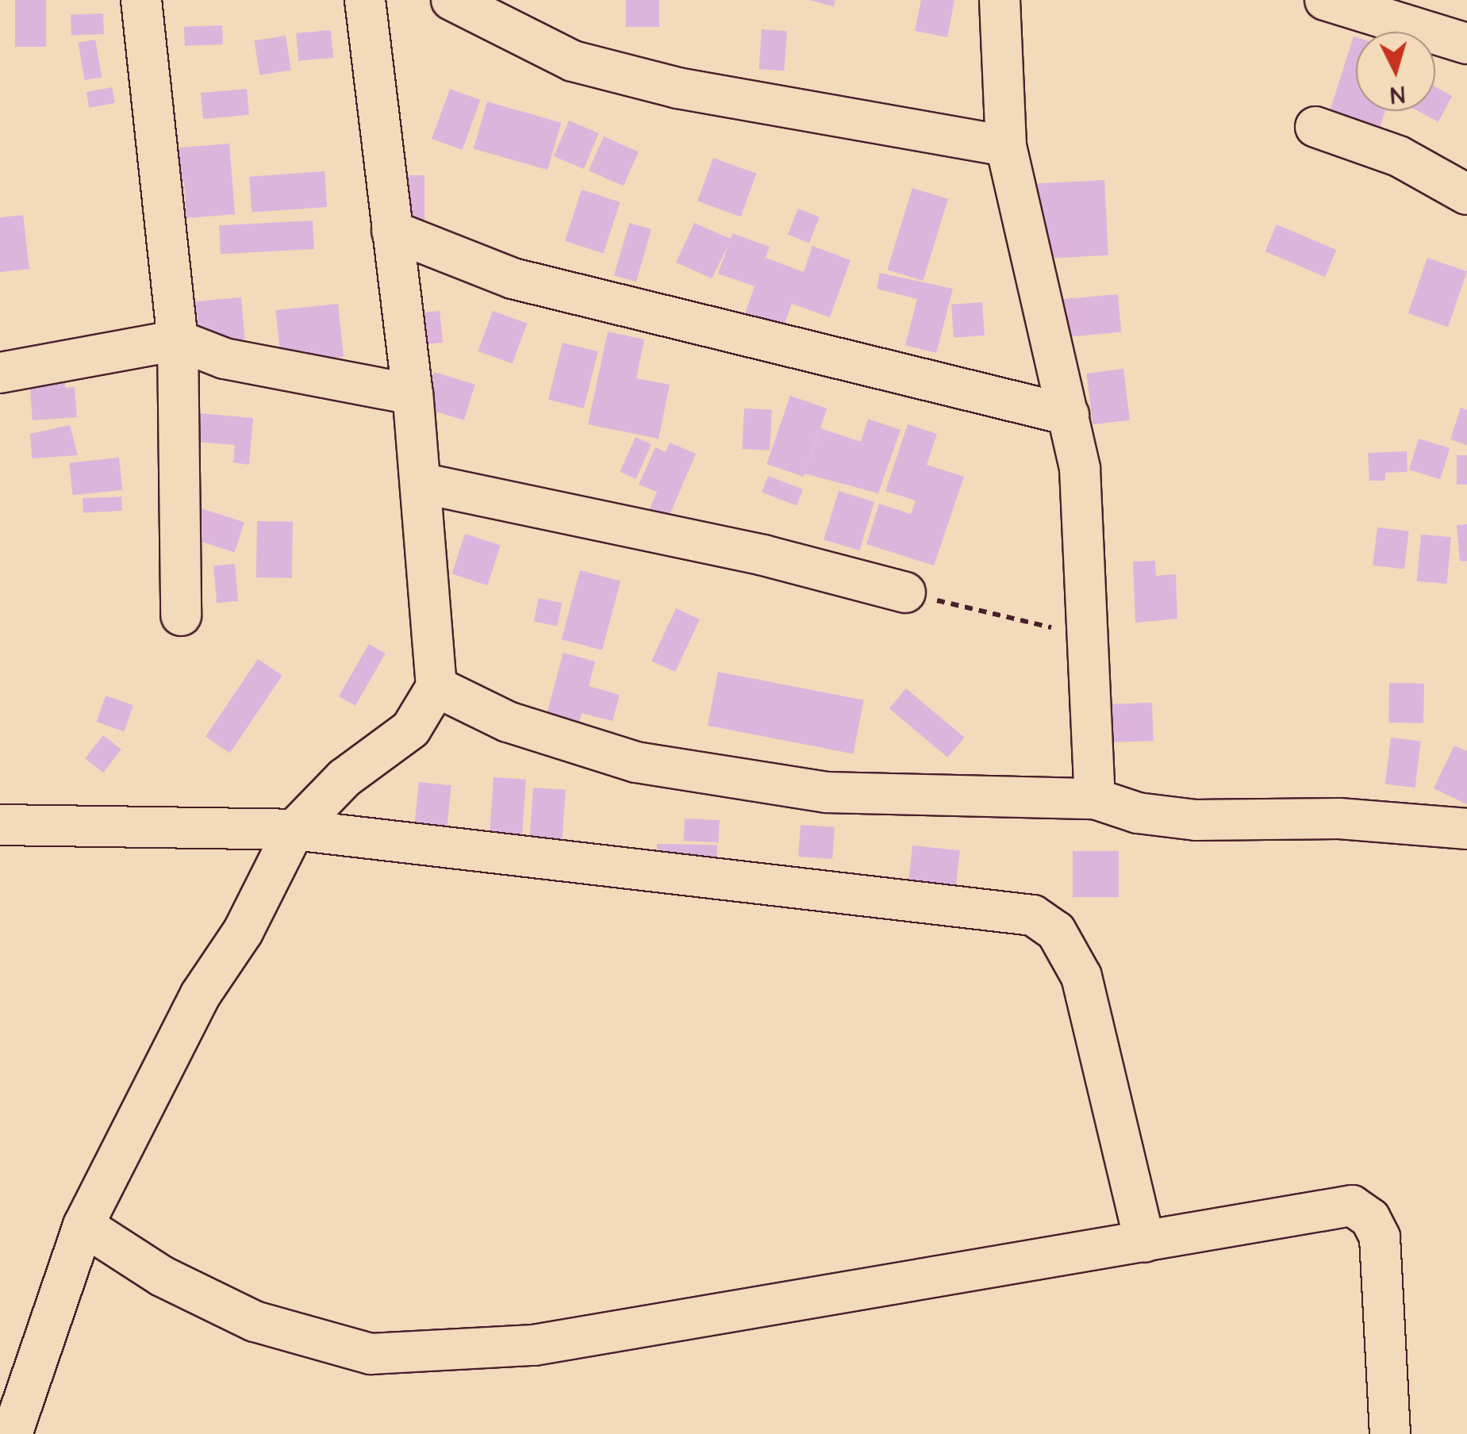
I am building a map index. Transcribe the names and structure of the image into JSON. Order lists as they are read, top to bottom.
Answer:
{
  "north": "bottom"
}
